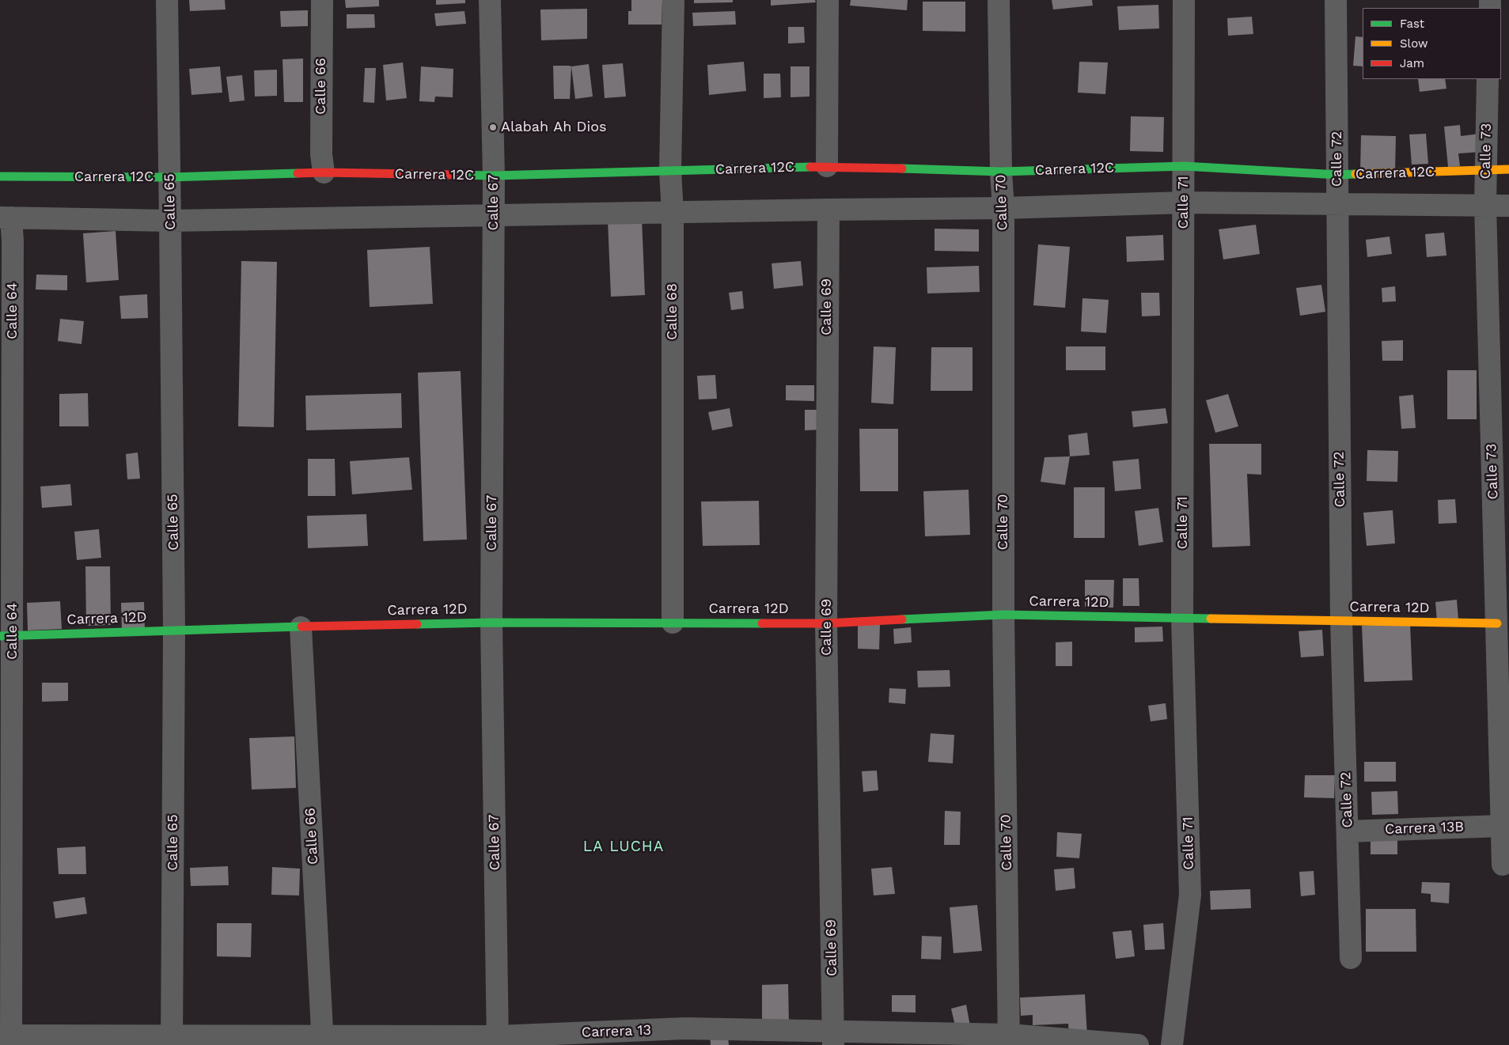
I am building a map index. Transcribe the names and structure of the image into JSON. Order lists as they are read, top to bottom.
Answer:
{
  "streets": {
    "street": [
      "Calle 66",
      "Calle 73",
      "Calle 72",
      "Carrera 12C",
      "Calle 65",
      "Calle 67",
      "Calle 70",
      "Calle 71",
      "Calle 69",
      "Calle 64",
      "Calle 68",
      "Carrera 12D",
      "Carrera 13B",
      "Carrera 13"
    ]
  },
  "crossings": [
    ["Calle 66", "Carrera 12C"],
    ["Calle 66", "Carrera 12D"],
    ["Calle 66", "Carrera 13"],
    ["Calle 73", "Carrera 12C"],
    ["Calle 73", "Carrera 12D"],
    ["Calle 73", "Carrera 13B"],
    ["Calle 72", "Carrera 12C"],
    ["Calle 72", "Carrera 12D"],
    ["Calle 72", "Carrera 13B"],
    ["Carrera 12C", "Calle 65"],
    ["Carrera 12C", "Calle 67"],
    ["Carrera 12C", "Calle 70"],
    ["Carrera 12C", "Calle 71"],
    ["Carrera 12C", "Calle 68"],
    ["Calle 65", "Carrera 12D"],
    ["Calle 65", "Carrera 13"],
    ["Calle 67", "Carrera 12D"],
    ["Calle 67", "Carrera 13"],
    ["Calle 70", "Carrera 12D"],
    ["Calle 70", "Carrera 13"],
    ["Calle 71", "Carrera 12D"],
    ["Calle 69", "Carrera 12D"],
    ["Calle 69", "Carrera 13"],
    ["Calle 64", "Carrera 12D"],
    ["Calle 64", "Carrera 13"],
    ["Calle 68", "Carrera 12D"]
  ],
  "districts": ["LA LUCHA"],
  "places": ["Alabah Ah Dios"],
  "legend": ["Fast", "Slow", "Jam"]
}
